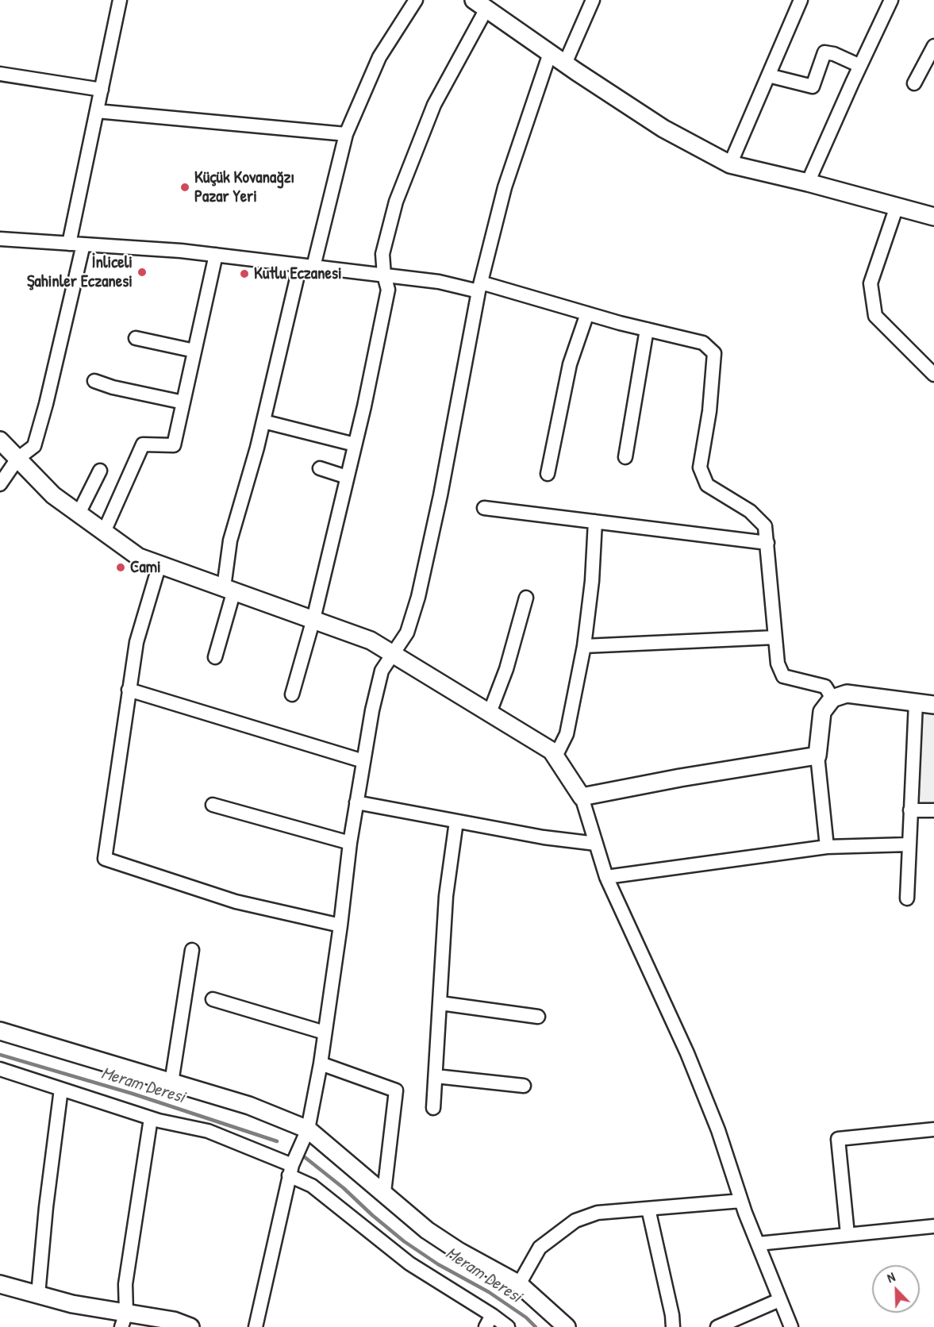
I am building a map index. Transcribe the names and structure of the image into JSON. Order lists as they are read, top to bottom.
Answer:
{
  "water": ["Meram Deresi"],
  "places": [
    "Küçük Kovanağzı Pazar Yeri",
    "İnliceli Şahinler Eczanesi",
    "Kutlu Eczanesi",
    "Cami"
  ],
  "north": "top left"
}
